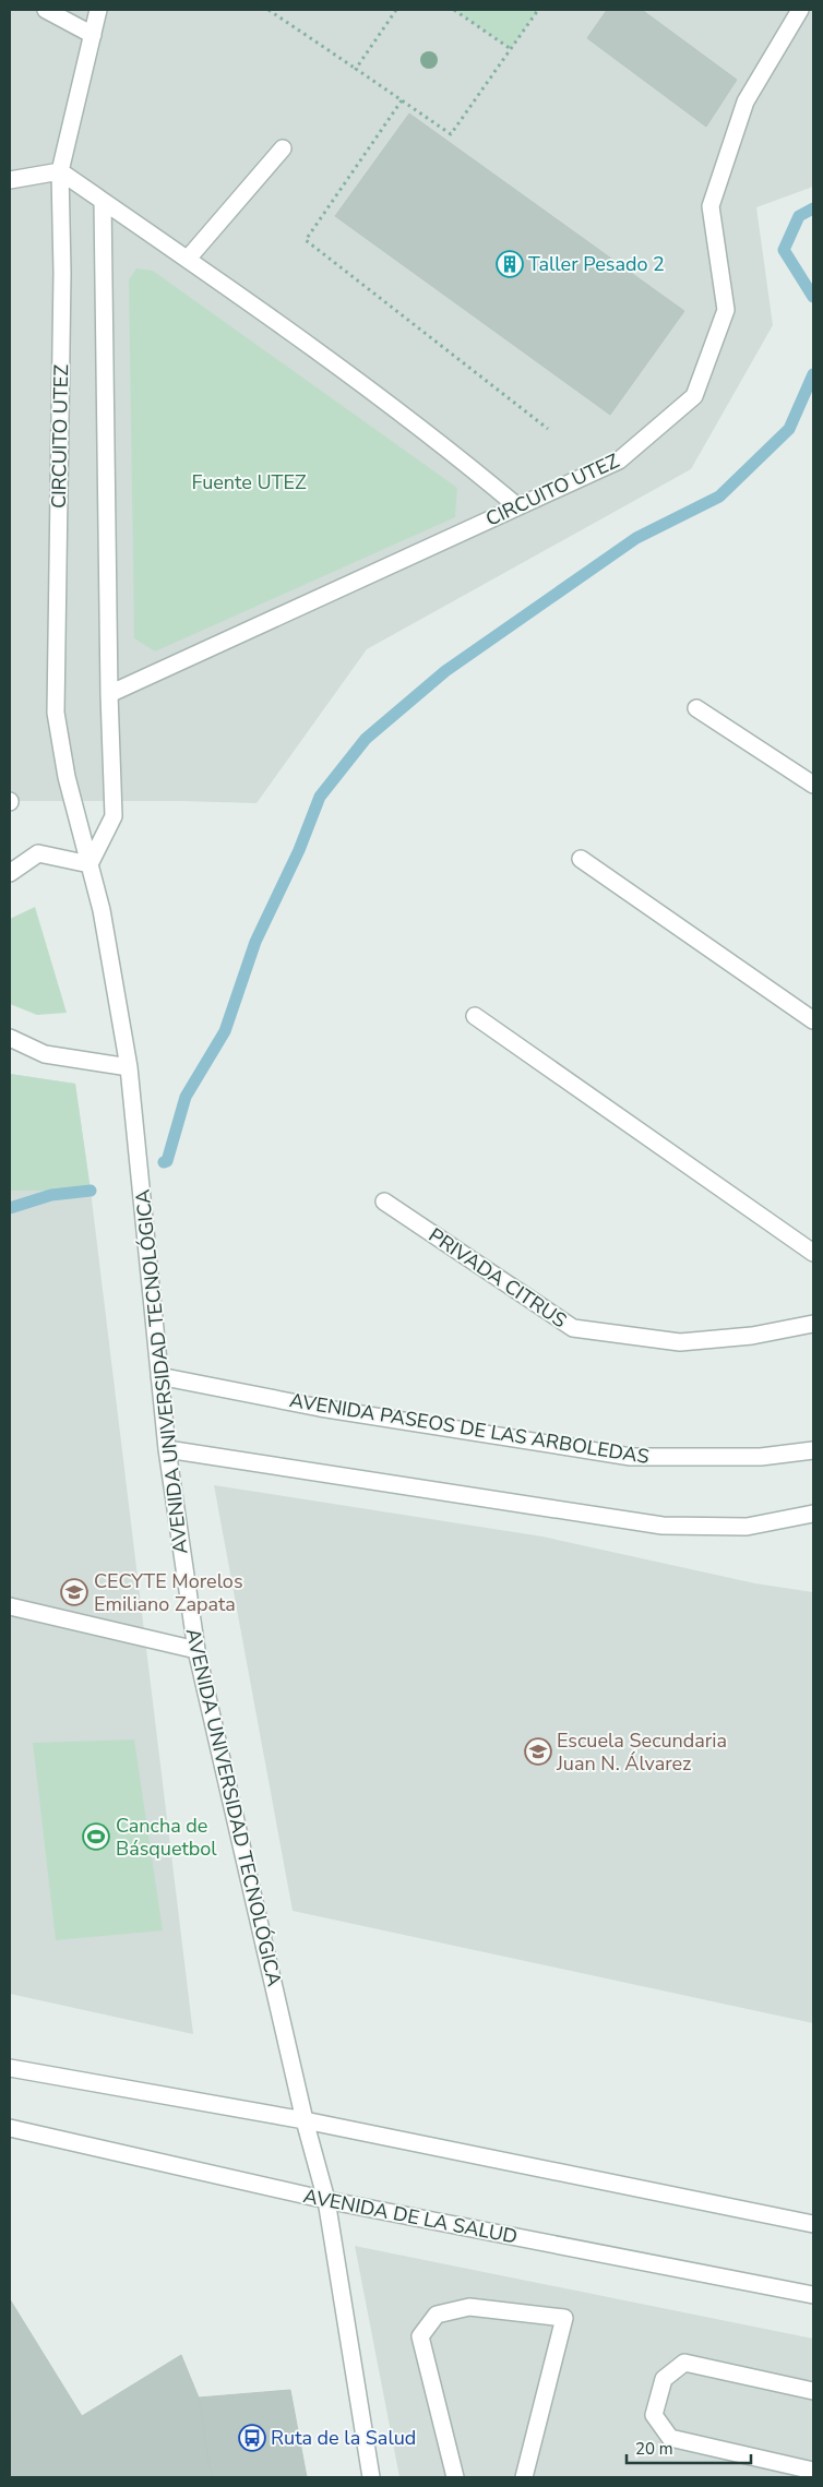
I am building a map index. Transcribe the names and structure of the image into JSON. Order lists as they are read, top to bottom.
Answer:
{
  "streets": {
    "street": [
      "CIRCUITO UTEZ",
      "PRIVADA CITRUS",
      "AVENIDA UNIVERSIDAD TECNOLÓGICA",
      "AVENIDA PASEOS DE LAS ARBOLEDAS",
      "AVENIDA DE LA SALUD"
    ]
  },
  "crossings": [
    ["CIRCUITO UTEZ", "AVENIDA UNIVERSIDAD TECNOLÓGICA"],
    ["AVENIDA UNIVERSIDAD TECNOLÓGICA", "AVENIDA PASEOS DE LAS ARBOLEDAS"],
    ["AVENIDA UNIVERSIDAD TECNOLÓGICA", "AVENIDA DE LA SALUD"]
  ],
  "parks": ["Fuente UTEZ"],
  "places": {
    "building": ["Taller Pesado 2"],
    "school or university": ["CECYTE Morelos Emiliano Zapata", "Escuela Secundaria Juan N. Álvarez"],
    "sports": ["Cancha de Básquetbol"],
    "bus stop": ["Ruta de la Salud"]
  },
  "scale_bar": "20 m"
}
